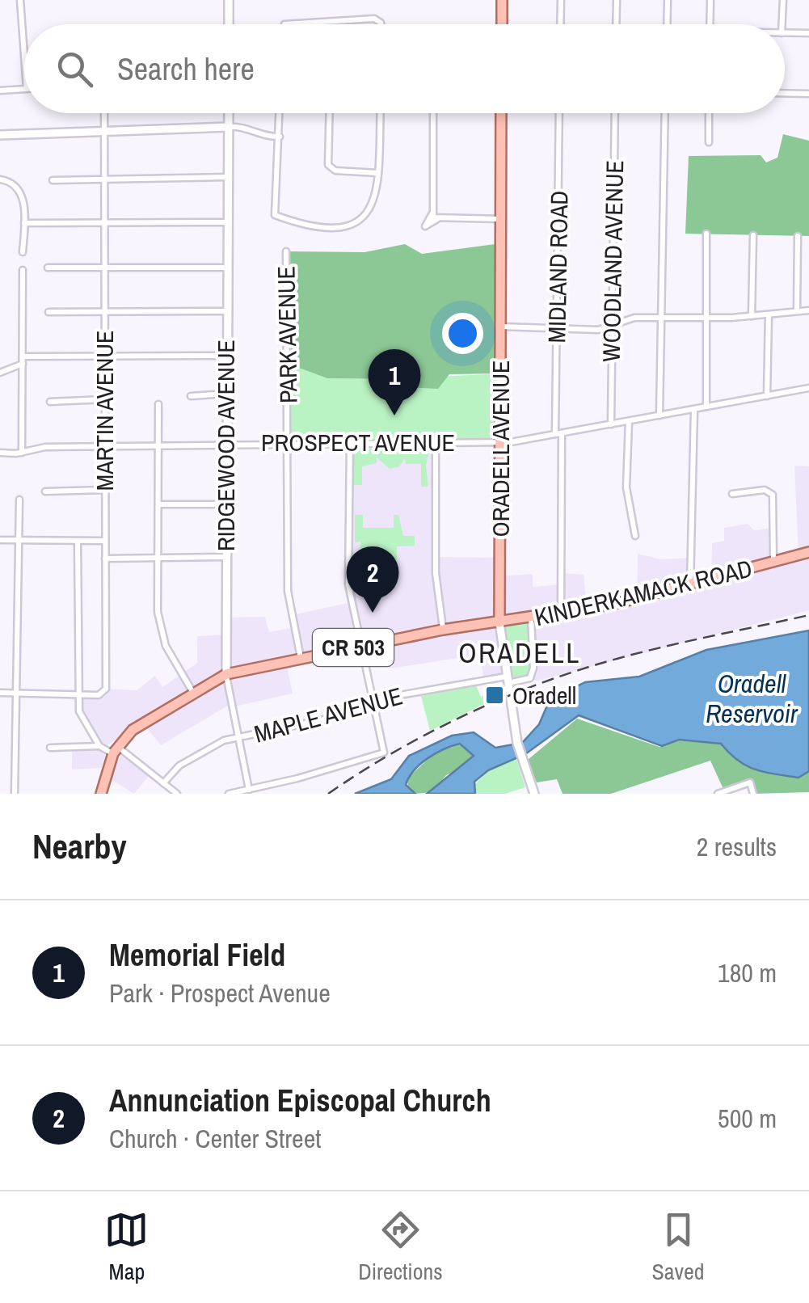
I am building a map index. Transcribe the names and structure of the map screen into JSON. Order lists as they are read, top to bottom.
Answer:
{
  "streets": {
    "main road": ["ORADELL AVENUE", "KINDERKAMACK ROAD", "CR 503"],
    "street": [
      "WOODLAND AVENUE",
      "MIDLAND ROAD",
      "PARK AVENUE",
      "MARTIN AVENUE",
      "PROSPECT AVENUE",
      "RIDGEWOOD AVENUE",
      "MAPLE AVENUE"
    ]
  },
  "crossings": [
    ["WOODLAND AVENUE", "PROSPECT AVENUE"],
    ["MIDLAND ROAD", "PROSPECT AVENUE"],
    ["MIDLAND ROAD", "KINDERKAMACK ROAD"],
    ["PARK AVENUE", "PROSPECT AVENUE"],
    ["PARK AVENUE", "KINDERKAMACK ROAD"],
    ["MARTIN AVENUE", "PROSPECT AVENUE"],
    ["PROSPECT AVENUE", "RIDGEWOOD AVENUE"],
    ["PROSPECT AVENUE", "ORADELL AVENUE"],
    ["RIDGEWOOD AVENUE", "KINDERKAMACK ROAD"],
    ["RIDGEWOOD AVENUE", "MAPLE AVENUE"],
    ["ORADELL AVENUE", "KINDERKAMACK ROAD"],
    ["ORADELL AVENUE", "MAPLE AVENUE"]
  ],
  "districts": ["ORADELL"],
  "water": ["Oradell Reservoir"],
  "places": {
    "transit": ["Oradell"]
  },
  "page": {
    "search": "Search here",
    "pins": ["1", "2"],
    "heading": ["Nearby", "2 results"],
    "list": [
      {
        "mark": "1",
        "name": "Memorial Field",
        "note": "Park · Prospect Avenue",
        "value": "180 m"
      },
      {
        "mark": "2",
        "name": "Annunciation Episcopal Church",
        "note": "Church · Center Street",
        "value": "500 m"
      }
    ],
    "nav": ["Map", "Directions", "Saved"]
  }
}
